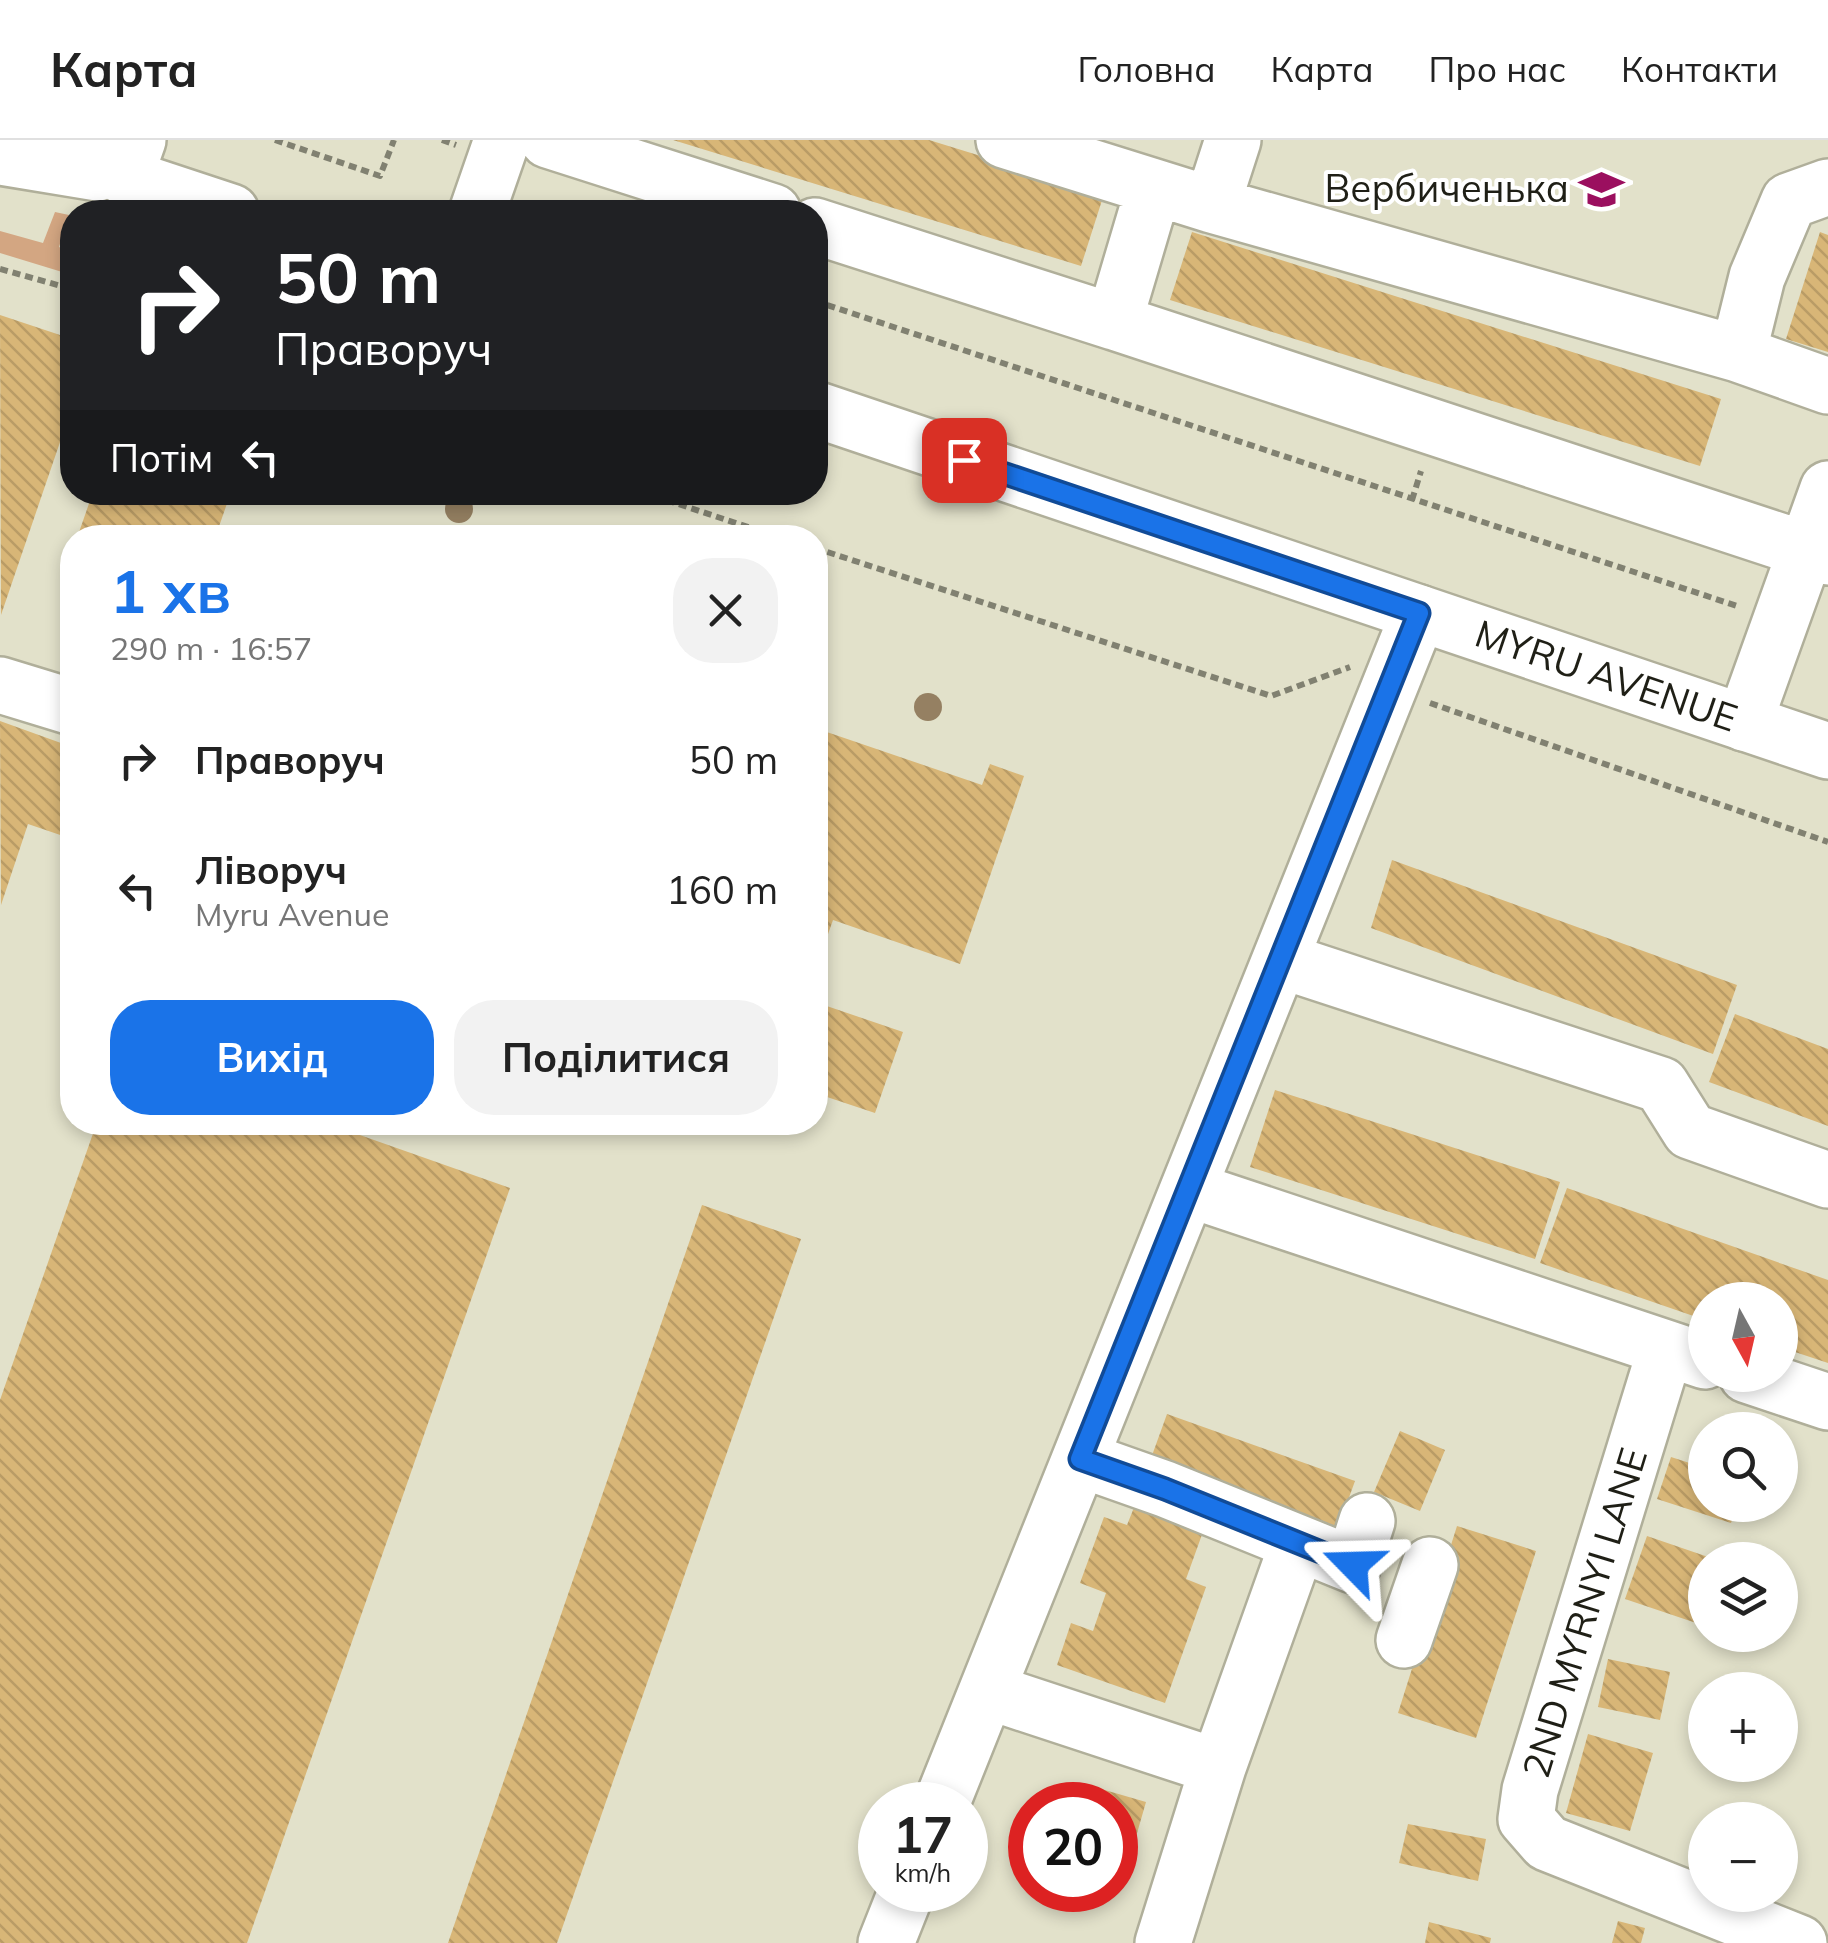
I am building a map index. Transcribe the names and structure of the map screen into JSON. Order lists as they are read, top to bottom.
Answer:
{
  "streets": {
    "main road": ["MYRU AVENUE", "2ND MYRNYI LANE"]
  },
  "places": {
    "school or university": ["Вербиченька"]
  },
  "north": "bottom",
  "page": {
    "header": "Карта",
    "nav": [
      "Головна",
      "Карта",
      "Про нас",
      "Контакти"
    ],
    "turn": ["50 m", "Праворуч"],
    "then": "Потім",
    "heading": ["1 хв", "290 m · 16:57"],
    "list": [
      {
        "name": "Праворуч",
        "value": "50 m"
      },
      {
        "name": "Ліворуч",
        "note": "Myru Avenue",
        "value": "160 m"
      }
    ],
    "buttons": ["Вихід", "Поділитися"],
    "map_buttons": ["+", "−"],
    "speed": "17 km/h",
    "limit": "20"
  }
}
